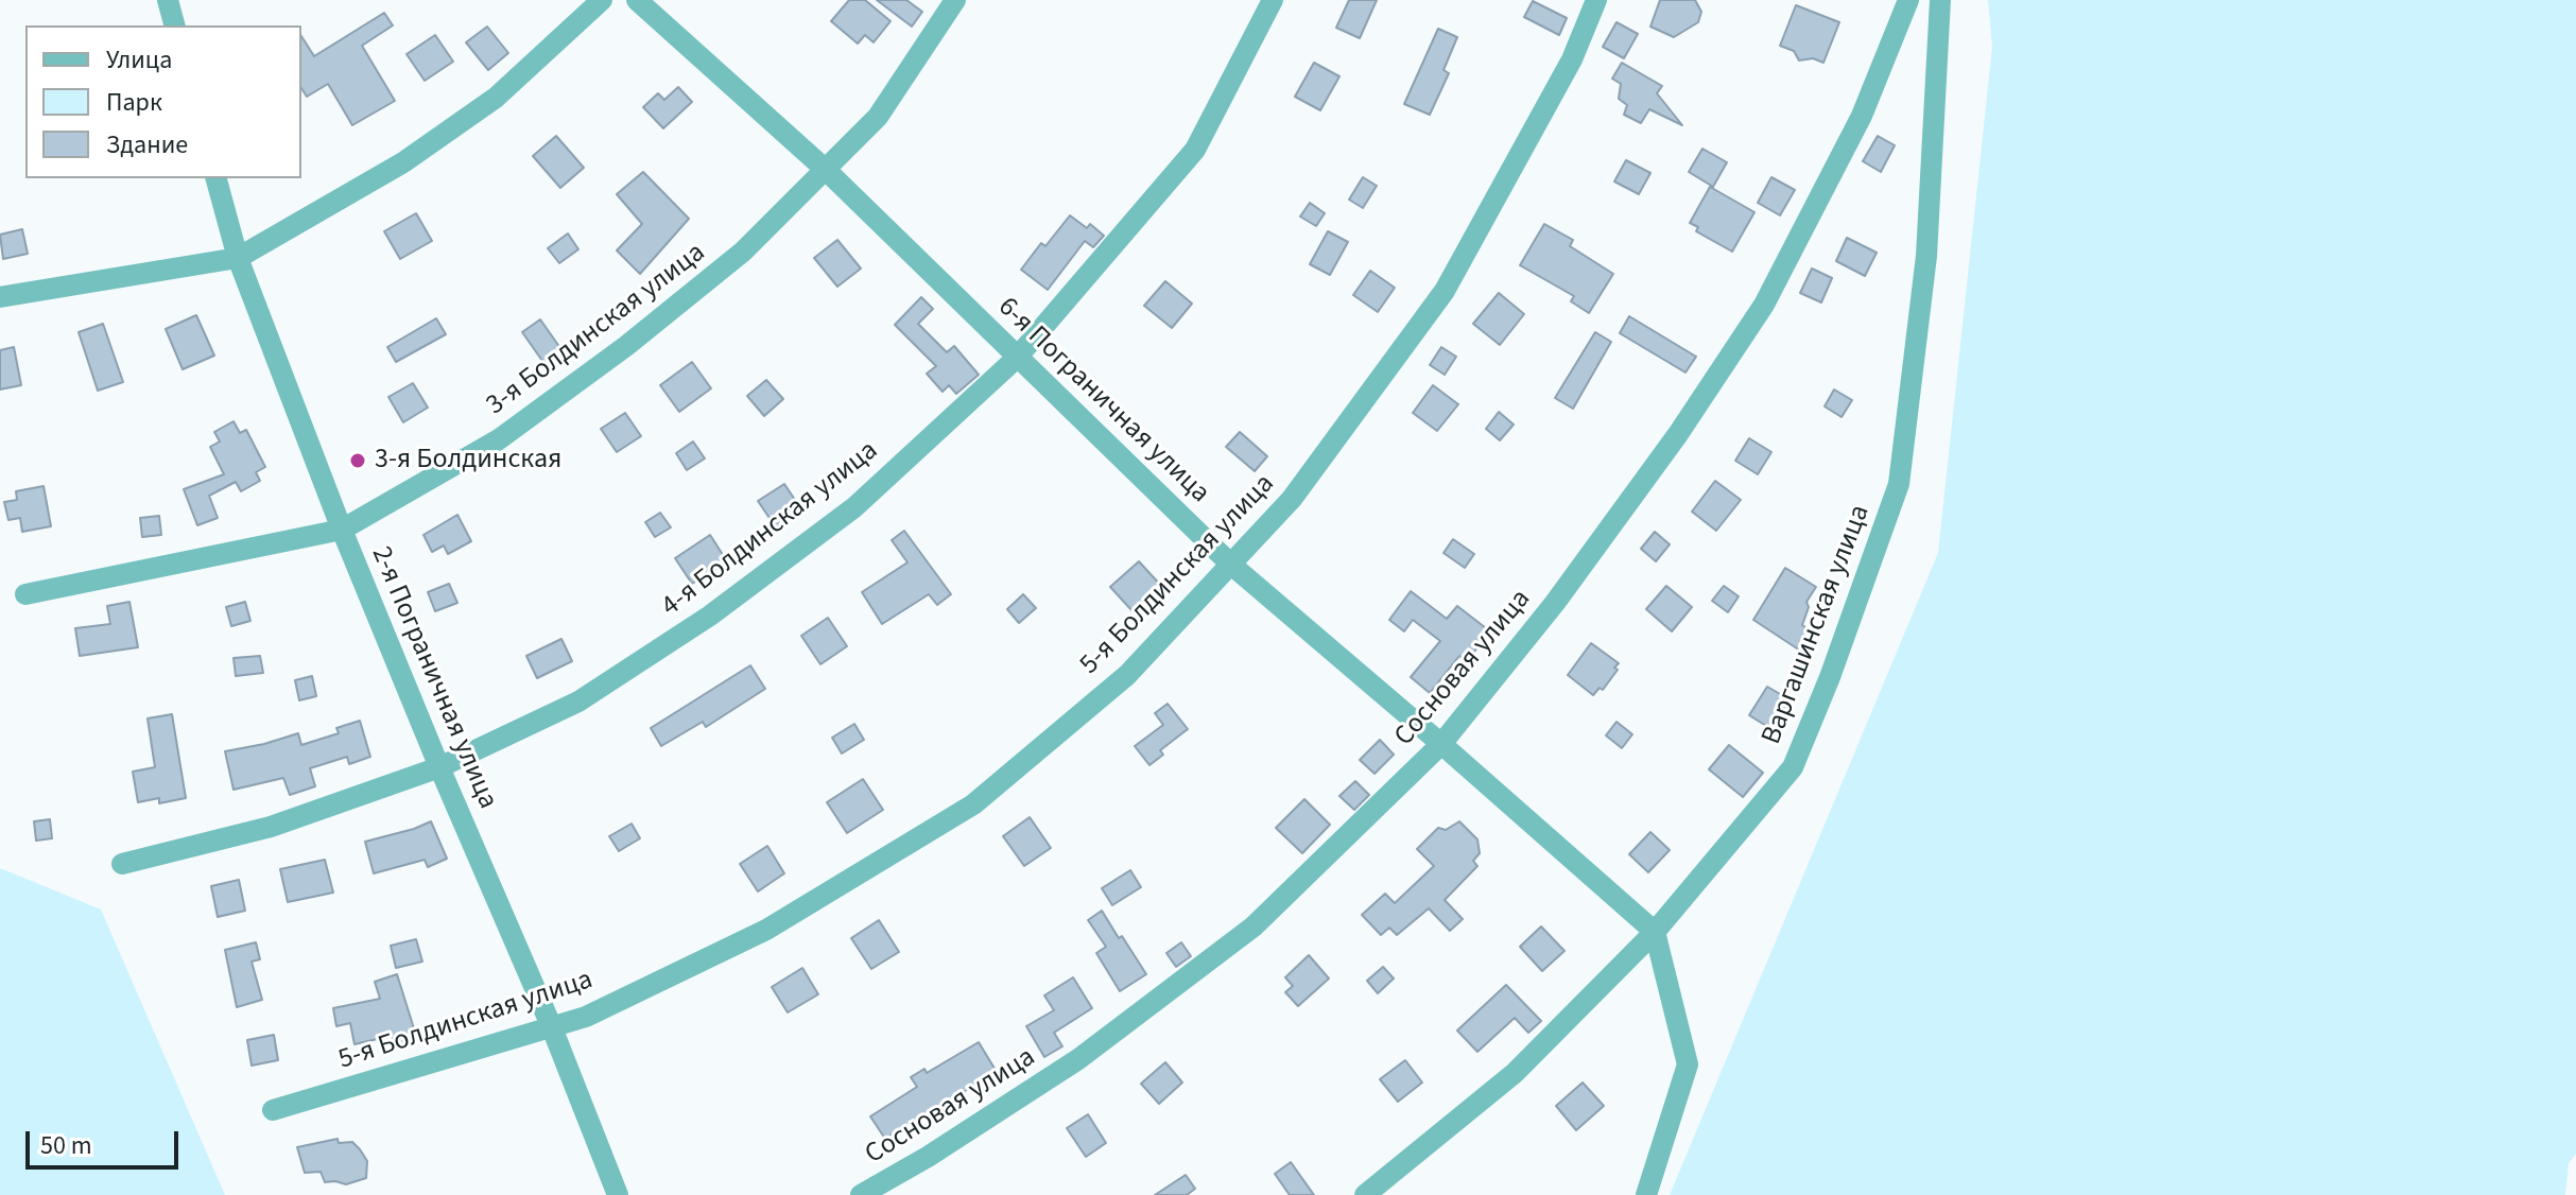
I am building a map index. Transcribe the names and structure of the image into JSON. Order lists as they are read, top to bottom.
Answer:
{
  "streets": {
    "street": [
      "3-я Болдинская улица",
      "6-я Пограничная улица",
      "4-я Болдинская улица",
      "5-я Болдинская улица",
      "Варгашинская улица",
      "Сосновая улица",
      "2-я Пограничная улица"
    ]
  },
  "crossings": [
    ["3-я Болдинская улица", "6-я Пограничная улица"],
    ["3-я Болдинская улица", "2-я Пограничная улица"],
    ["6-я Пограничная улица", "4-я Болдинская улица"],
    ["6-я Пограничная улица", "5-я Болдинская улица"],
    ["6-я Пограничная улица", "Варгашинская улица"],
    ["6-я Пограничная улица", "Сосновая улица"],
    ["4-я Болдинская улица", "2-я Пограничная улица"],
    ["5-я Болдинская улица", "2-я Пограничная улица"]
  ],
  "places": ["3-я Болдинская"],
  "legend": ["Улица", "Парк", "Здание"],
  "scale_bar": "50 m"
}
